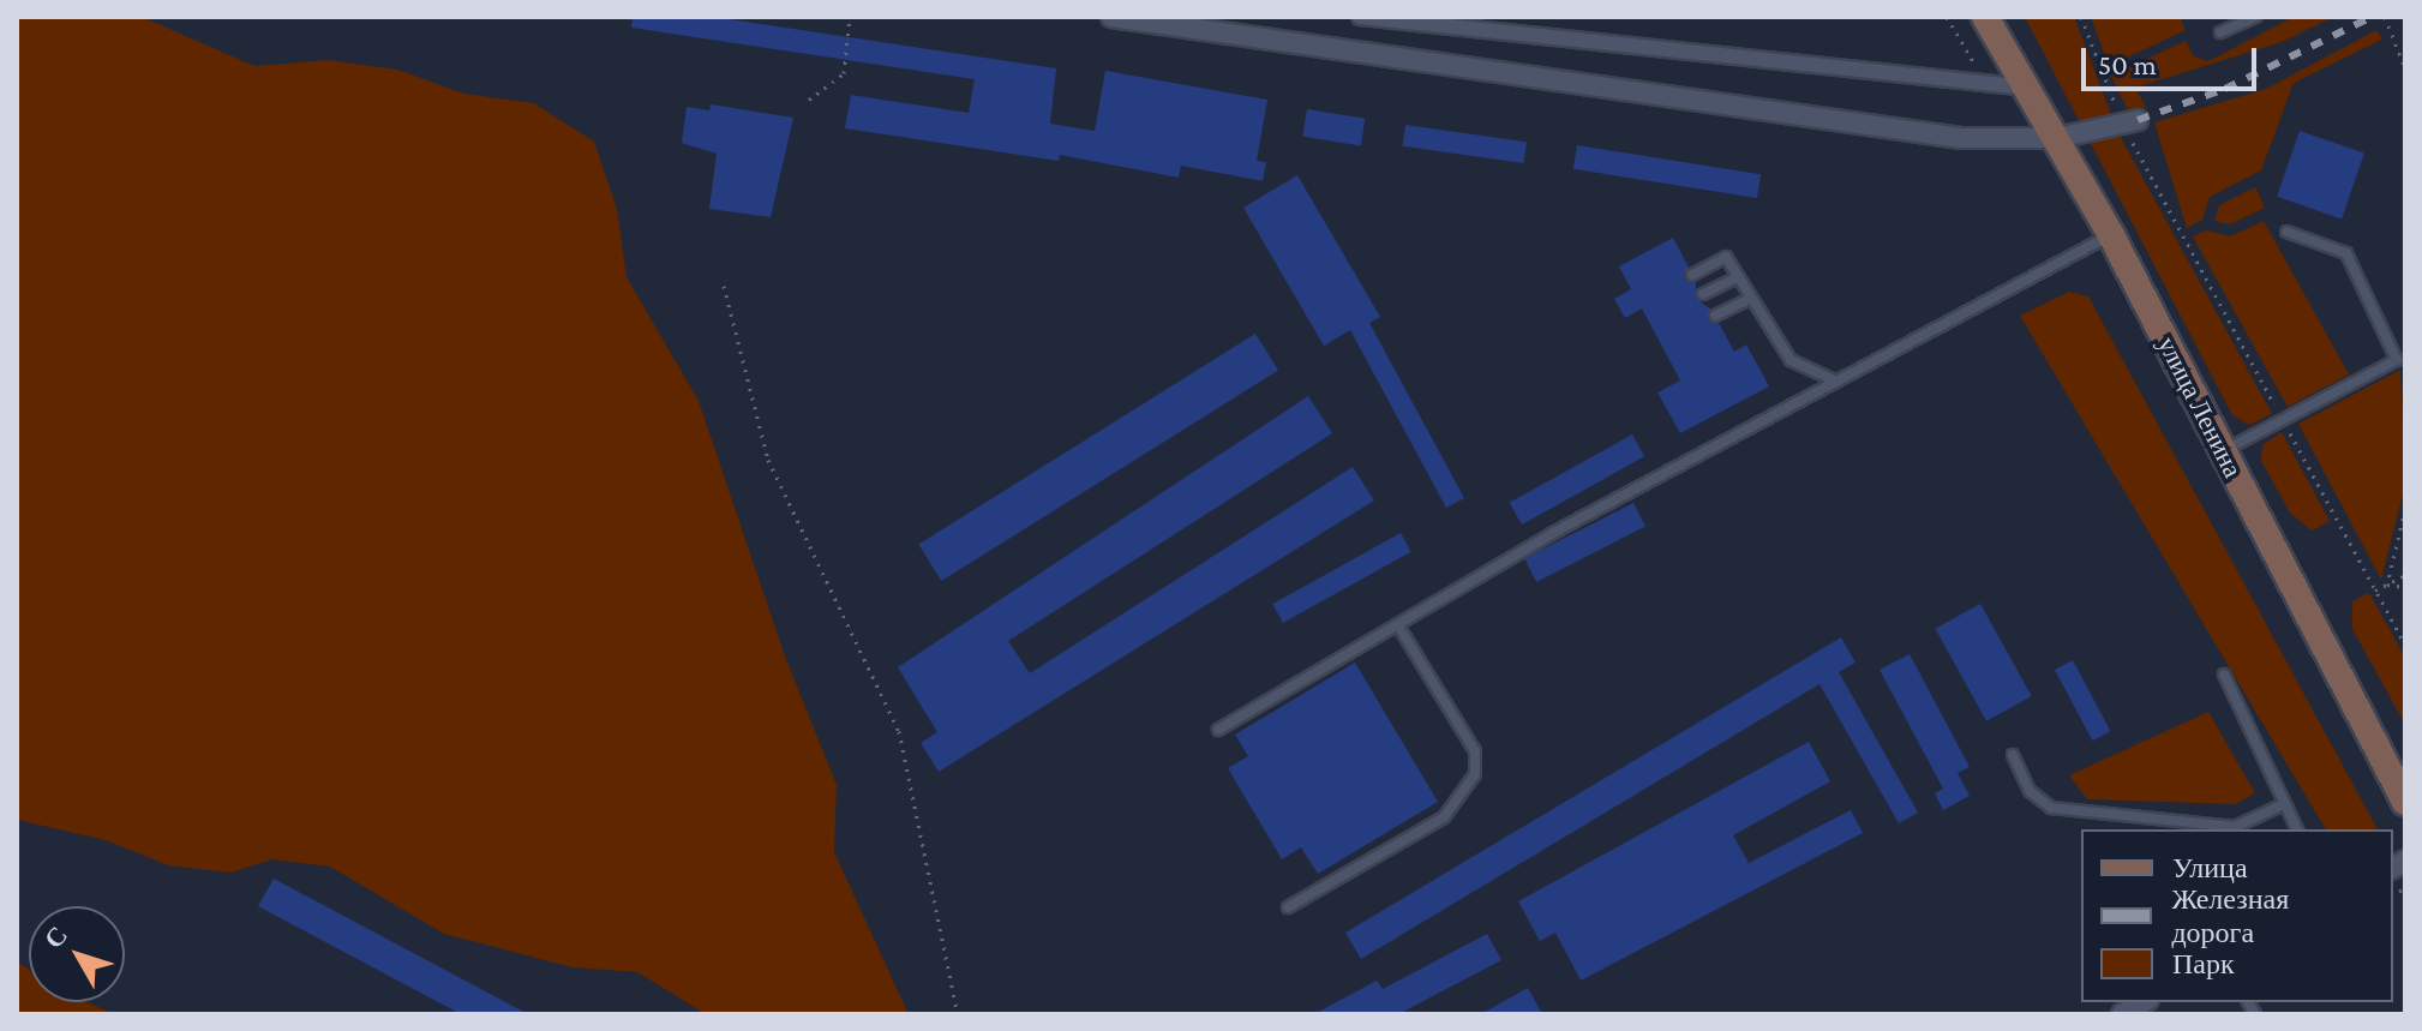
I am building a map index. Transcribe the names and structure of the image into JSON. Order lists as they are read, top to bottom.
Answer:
{
  "streets": {
    "main road": ["улица Ленина"]
  },
  "legend": ["Улица", "Железная дорога", "Парк"],
  "scale_bar": "50 m",
  "north": "top left"
}
